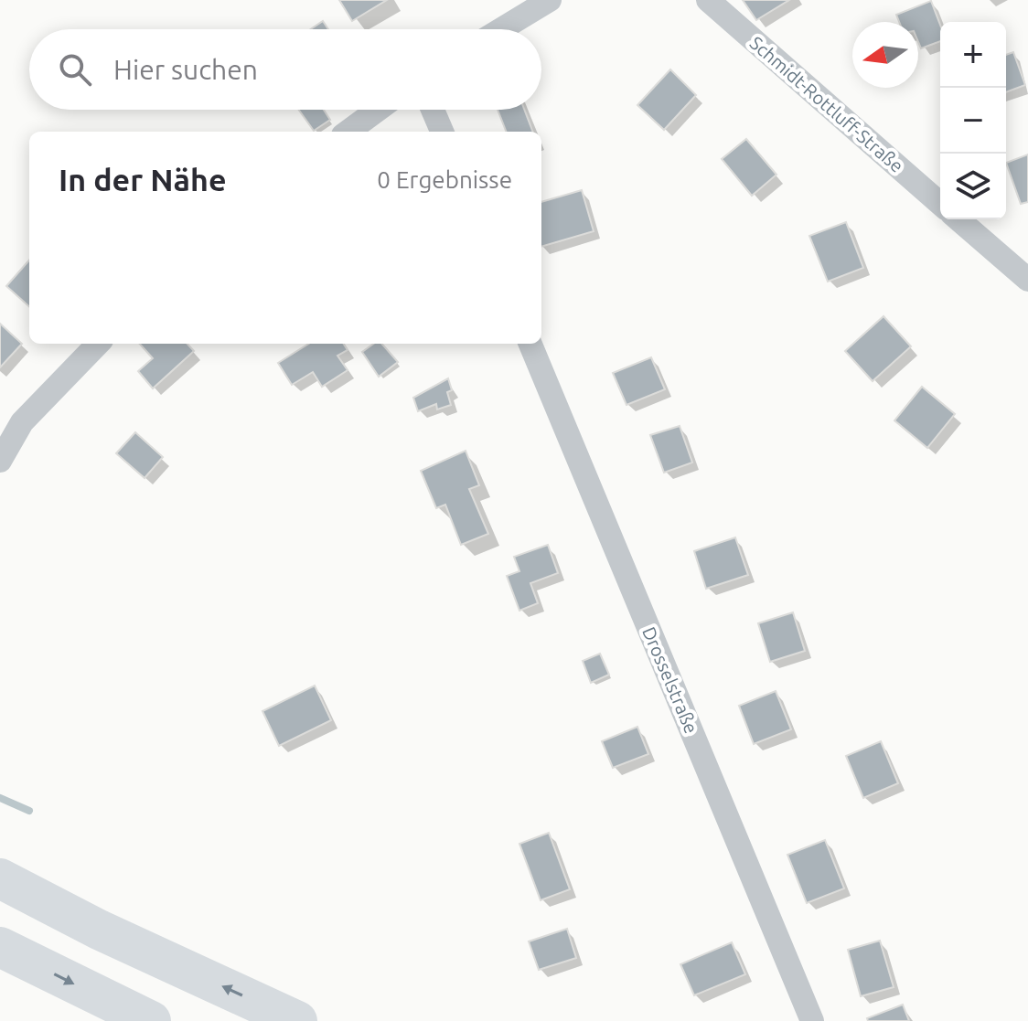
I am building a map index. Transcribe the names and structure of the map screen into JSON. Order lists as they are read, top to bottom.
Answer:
{
  "streets": {
    "street": ["Schmidt-Rottluff-Straße", "Drosselstraße"]
  },
  "north": "left",
  "page": {
    "map_buttons": ["+", "−"],
    "search": "Hier suchen",
    "heading": ["In der Nähe", "0 Ergebnisse"]
  }
}
